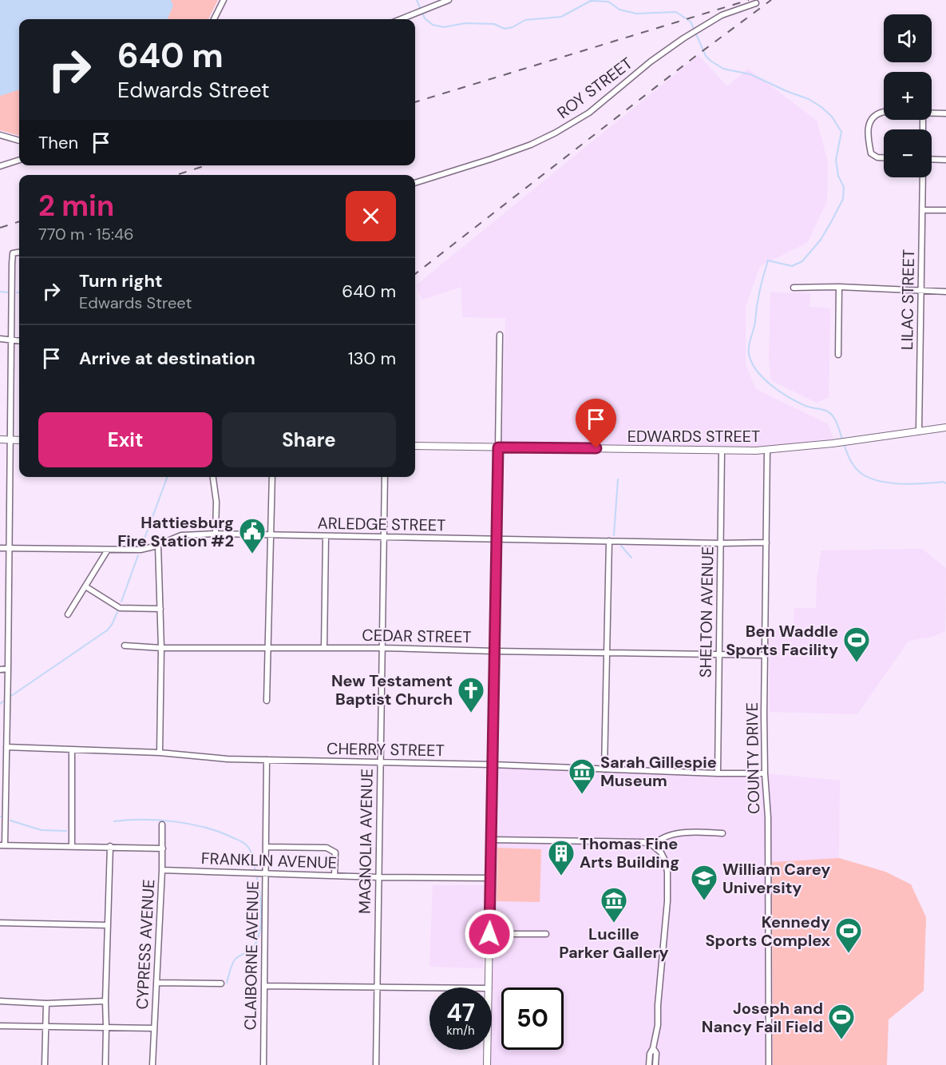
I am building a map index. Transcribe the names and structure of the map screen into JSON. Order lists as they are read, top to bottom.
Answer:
{
  "streets": {
    "main road": ["EDWARDS STREET"],
    "street": [
      "ROY STREET",
      "LILAC STREET",
      "ARLEDGE STREET",
      "SHELTON AVENUE",
      "CEDAR STREET",
      "CHERRY STREET",
      "COUNTY DRIVE",
      "MAGNOLIA AVENUE",
      "FRANKLIN AVENUE",
      "CYPRESS AVENUE",
      "CLAIBORNE AVENUE"
    ]
  },
  "crossings": [
    ["LILAC STREET", "EDWARDS STREET"],
    ["EDWARDS STREET", "SHELTON AVENUE"],
    ["EDWARDS STREET", "COUNTY DRIVE"],
    ["ARLEDGE STREET", "SHELTON AVENUE"],
    ["ARLEDGE STREET", "COUNTY DRIVE"],
    ["ARLEDGE STREET", "MAGNOLIA AVENUE"],
    ["SHELTON AVENUE", "CEDAR STREET"],
    ["SHELTON AVENUE", "CHERRY STREET"],
    ["CEDAR STREET", "COUNTY DRIVE"],
    ["CEDAR STREET", "MAGNOLIA AVENUE"],
    ["CHERRY STREET", "COUNTY DRIVE"],
    ["CHERRY STREET", "MAGNOLIA AVENUE"],
    ["CHERRY STREET", "CLAIBORNE AVENUE"],
    ["MAGNOLIA AVENUE", "FRANKLIN AVENUE"],
    ["FRANKLIN AVENUE", "CYPRESS AVENUE"],
    ["FRANKLIN AVENUE", "CLAIBORNE AVENUE"]
  ],
  "places": {
    "public building": ["Hattiesburg Fire Station #2"],
    "sports": ["Ben Waddle Sports Facility", "Kennedy Sports Complex", "Joseph and Nancy Fail Field"],
    "church": ["New Testament Baptist Church"],
    "museum": ["Sarah Gillespie Museum", "Lucille Parker Gallery"],
    "building": ["Thomas Fine Arts Building"],
    "school or university": ["William Carey University"]
  },
  "page": {
    "map_buttons": ["+", "−"],
    "turn": ["640 m", "Edwards Street"],
    "then": "Then",
    "heading": ["2 min", "770 m · 15:46"],
    "list": [
      {
        "name": "Turn right",
        "note": "Edwards Street",
        "value": "640 m"
      },
      {
        "name": "Arrive at destination",
        "value": "130 m"
      }
    ],
    "buttons": ["Exit", "Share"],
    "speed": "47 km/h",
    "limit": "50"
  }
}
